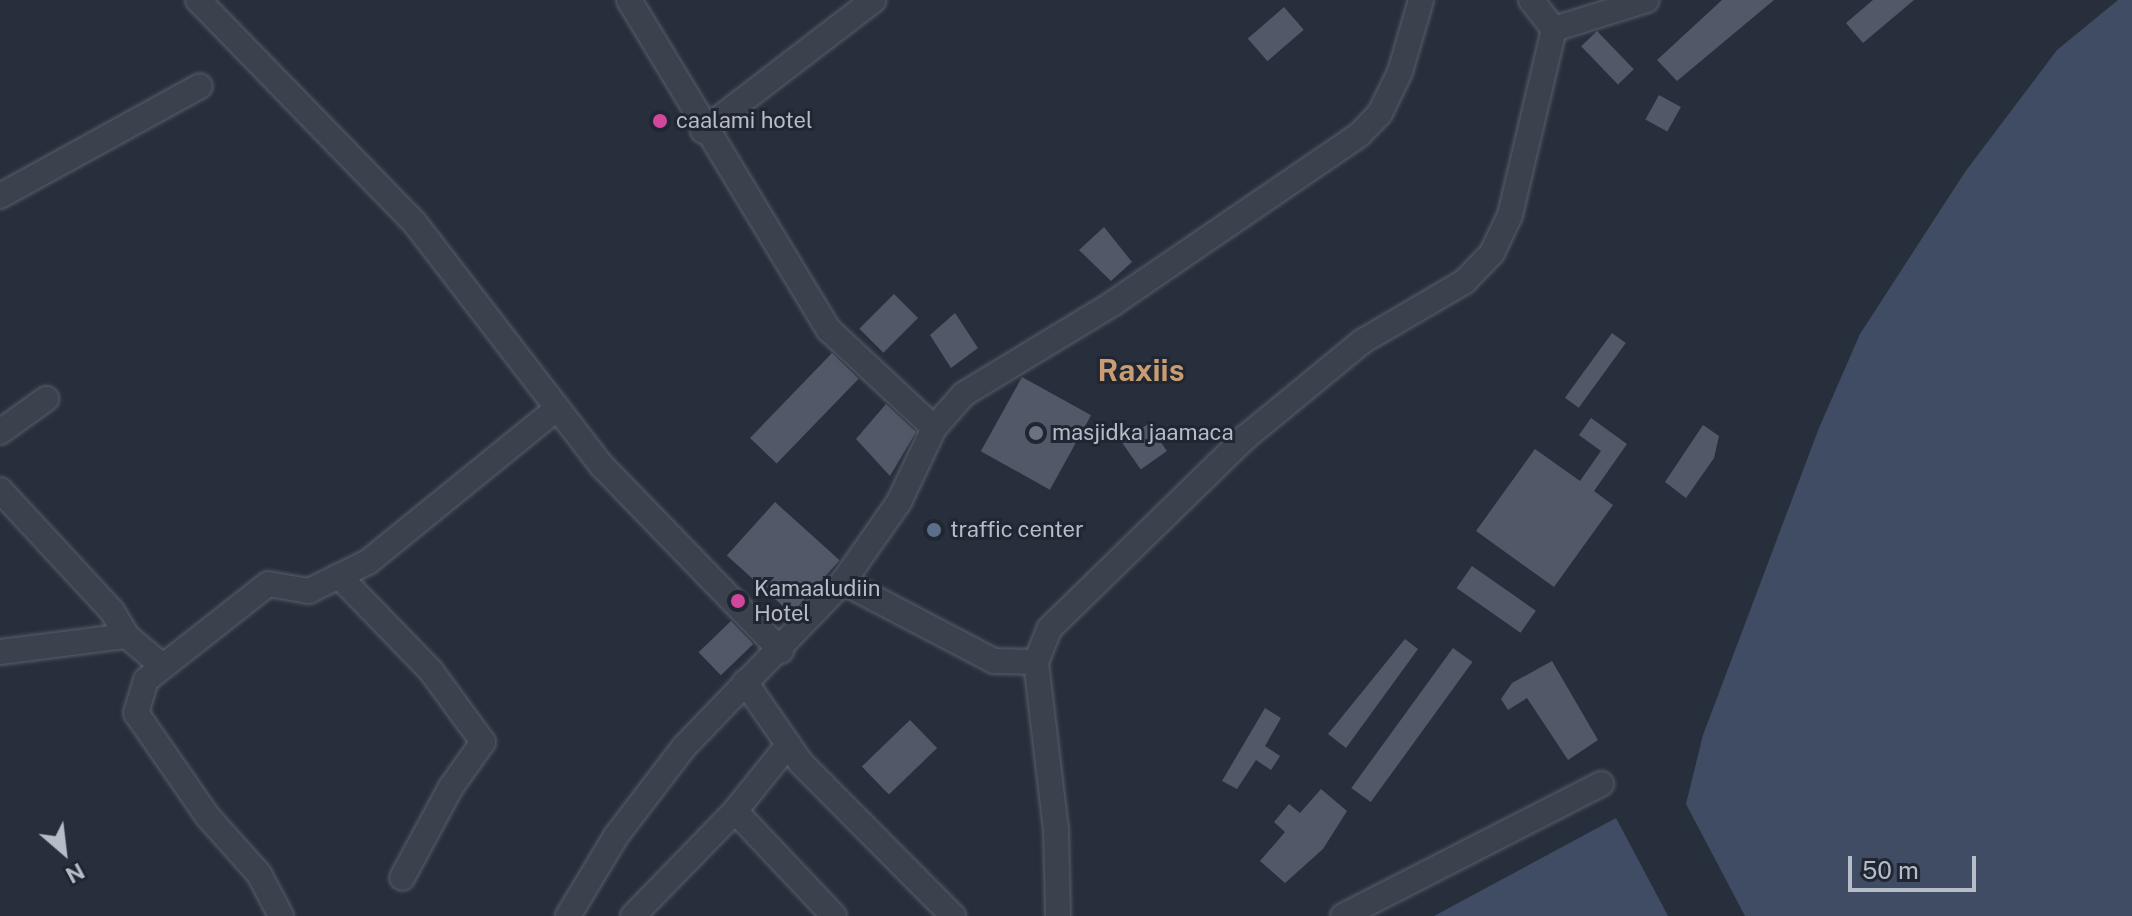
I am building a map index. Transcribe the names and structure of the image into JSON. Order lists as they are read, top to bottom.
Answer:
{
  "districts": ["Raxiis"],
  "places": [
    "caalami hotel",
    "masjidka jaamaca",
    "traffic center",
    "Kamaaludiin Hotel"
  ],
  "scale_bar": "50 m",
  "north": "bottom right"
}
